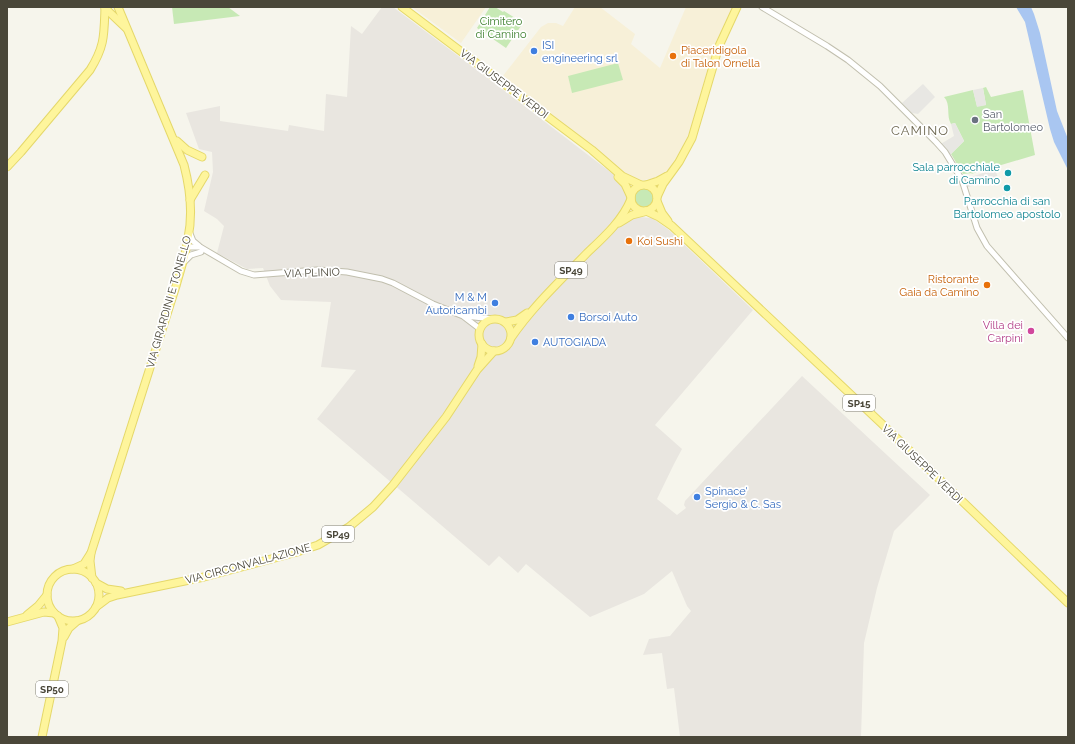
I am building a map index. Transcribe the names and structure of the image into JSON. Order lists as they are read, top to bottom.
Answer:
{
  "streets": {
    "main road": [
      "VIA GIUSEPPE VERDI",
      "SP49",
      "VIA GIRARDINI E TONELLO",
      "SP15",
      "VIA CIRCONVALLAZIONE",
      "SP50"
    ],
    "street": ["VIA PLINIO"]
  },
  "crossings": [
    ["VIA GIUSEPPE VERDI", "SP49"],
    ["SP49", "VIA PLINIO"],
    ["SP49", "VIA GIRARDINI E TONELLO"],
    ["SP49", "VIA CIRCONVALLAZIONE"],
    ["SP49", "SP50"],
    ["VIA PLINIO", "VIA GIRARDINI E TONELLO"],
    ["VIA PLINIO", "VIA CIRCONVALLAZIONE"],
    ["VIA GIRARDINI E TONELLO", "VIA CIRCONVALLAZIONE"],
    ["VIA GIRARDINI E TONELLO", "SP50"],
    ["VIA CIRCONVALLAZIONE", "SP50"]
  ],
  "districts": ["CAMINO"],
  "parks": ["Cimitero di Camino"],
  "places": [
    "ISI engineering srl",
    "Piaceridigola di Talon Ornella",
    "San Bartolomeo",
    "Sala parrocchiale di Camino",
    "Parrocchia di san Bartolomeo apostolo",
    "Koi Sushi",
    "Ristorante Gaia da Camino",
    "M & M Autoricambi",
    "Borsoi Auto",
    "Villa dei Carpini",
    "AUTOGIADA",
    "Spinace' Sergio & C. Sas"
  ]
}
